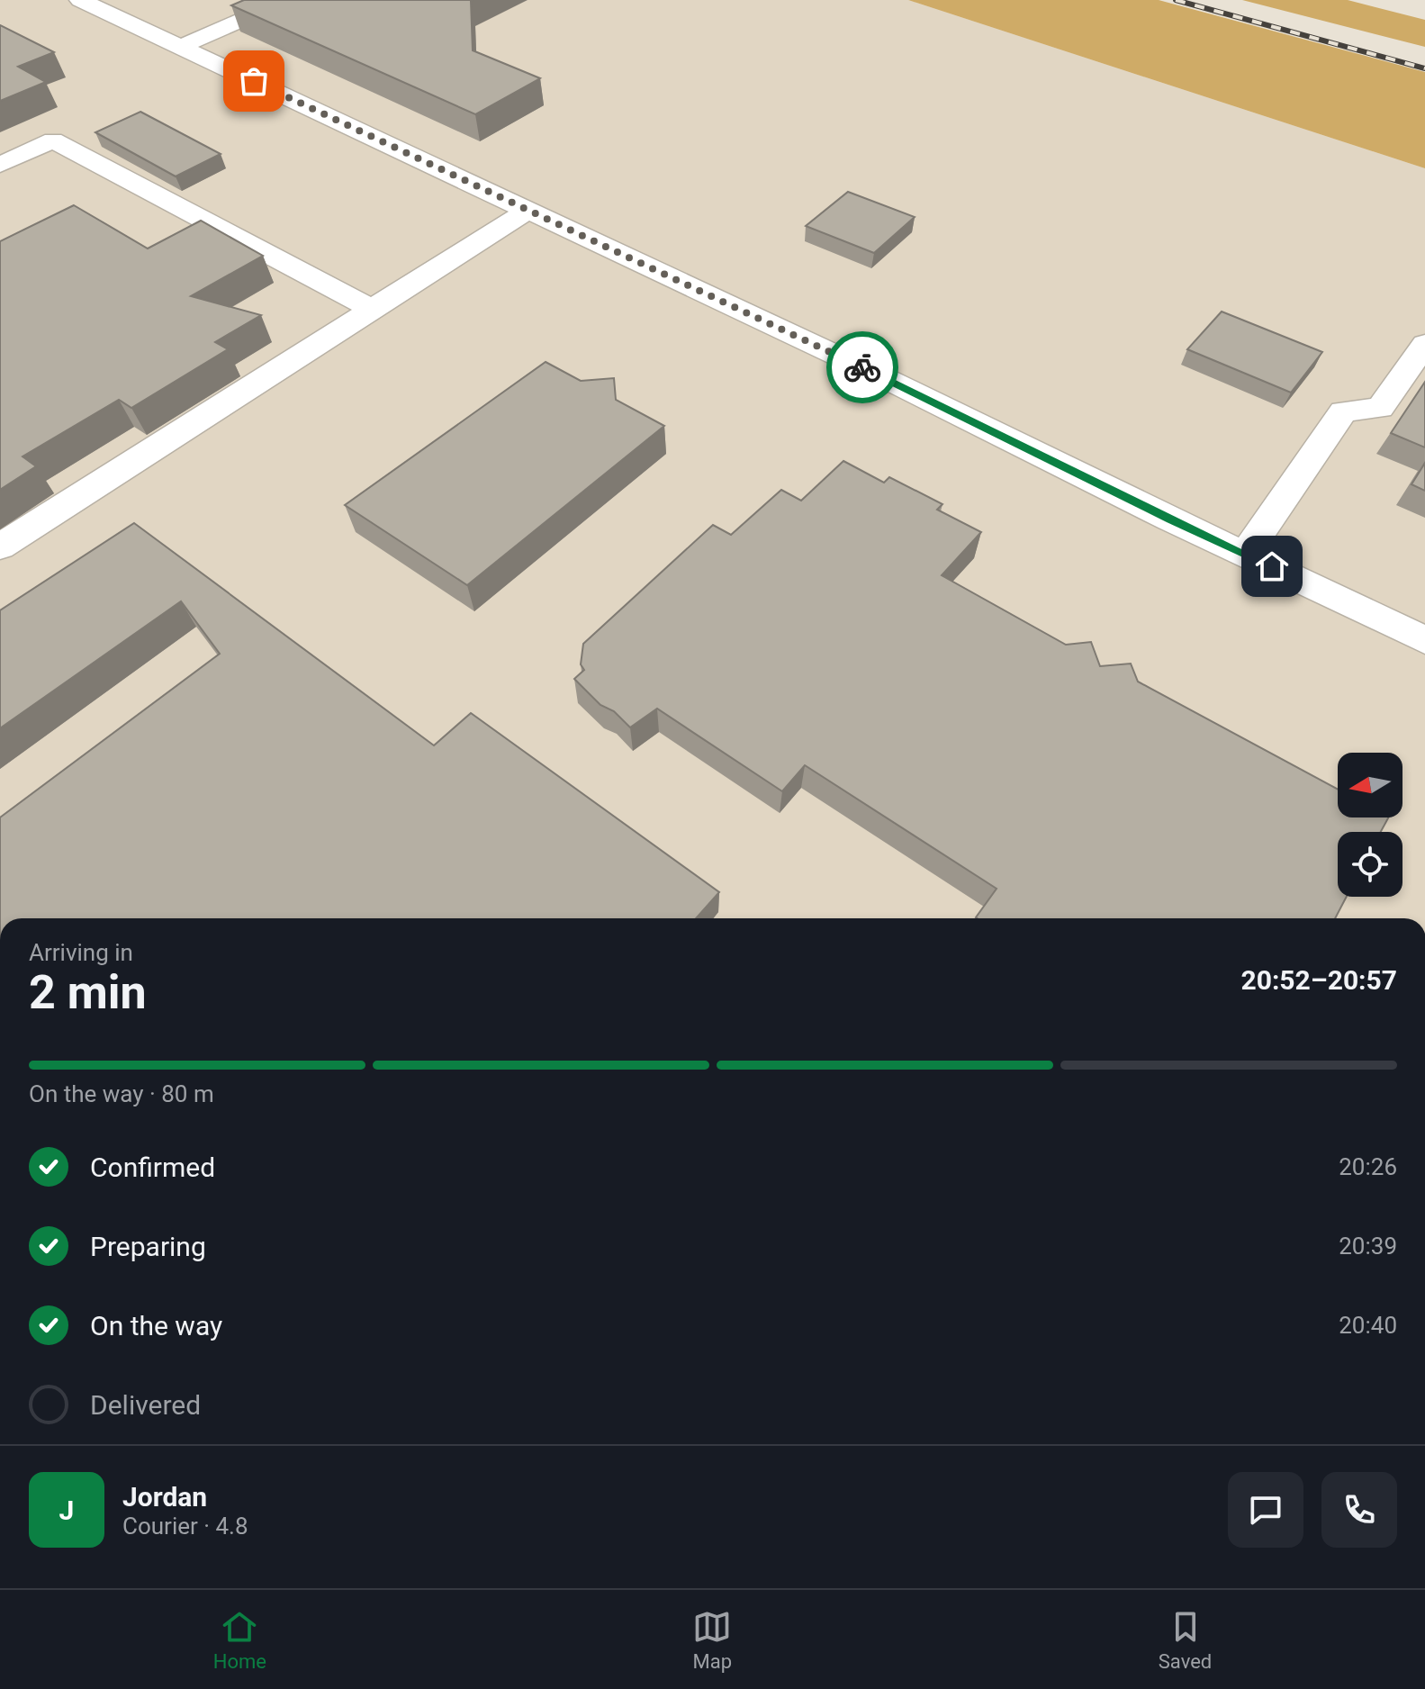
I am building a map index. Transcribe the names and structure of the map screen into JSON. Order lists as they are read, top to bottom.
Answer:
{
  "north": "left",
  "page": {
    "heading": ["2 min", "Arriving in", "20:52–20:57"],
    "panel": ["Jordan", "Courier · 4.8"],
    "bar": "On the way · 80 m",
    "list": [
      ["Confirmed", "20:26"],
      ["Preparing", "20:39"],
      ["On the way", "20:40"],
      "Delivered"
    ],
    "round": "J",
    "tabs": ["Home", "Map", "Saved"]
  }
}
